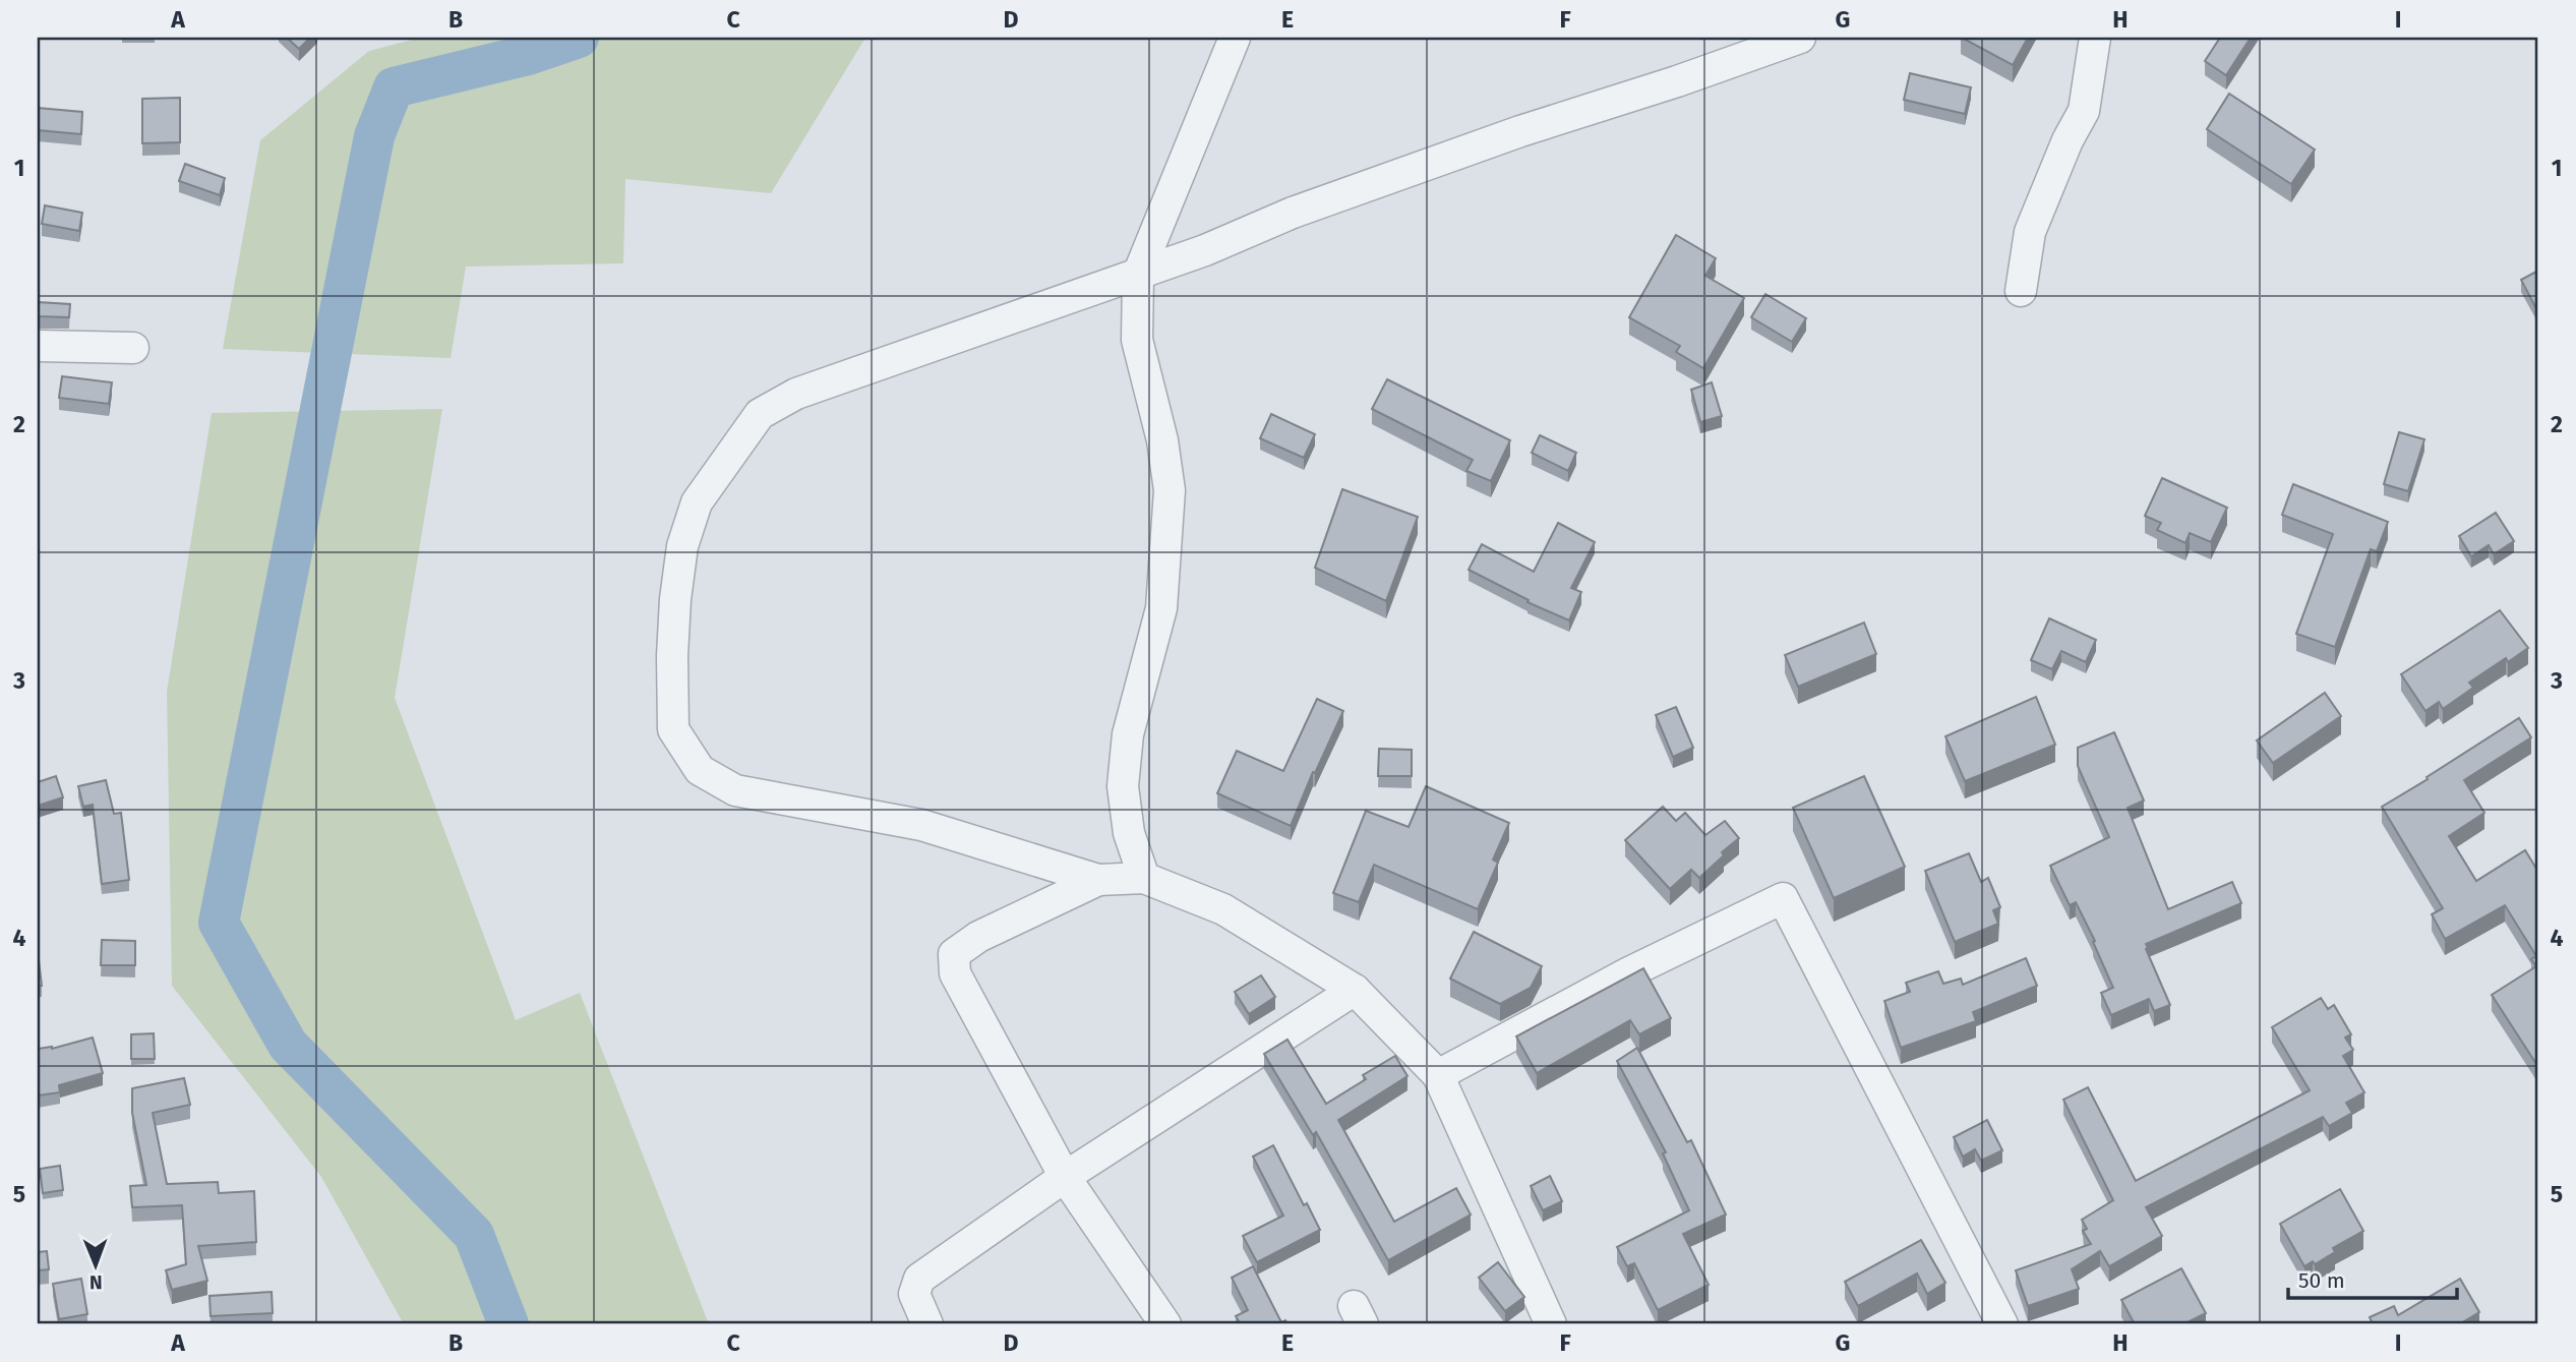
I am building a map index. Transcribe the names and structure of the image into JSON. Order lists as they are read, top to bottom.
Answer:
{
  "scale_bar": "50 m",
  "north": "bottom",
  "grid": {
    "columns": [
      "A",
      "B",
      "C",
      "D",
      "E",
      "F",
      "G",
      "H",
      "I"
    ],
    "rows": [
      "1",
      "2",
      "3",
      "4",
      "5"
    ]
  }
}
